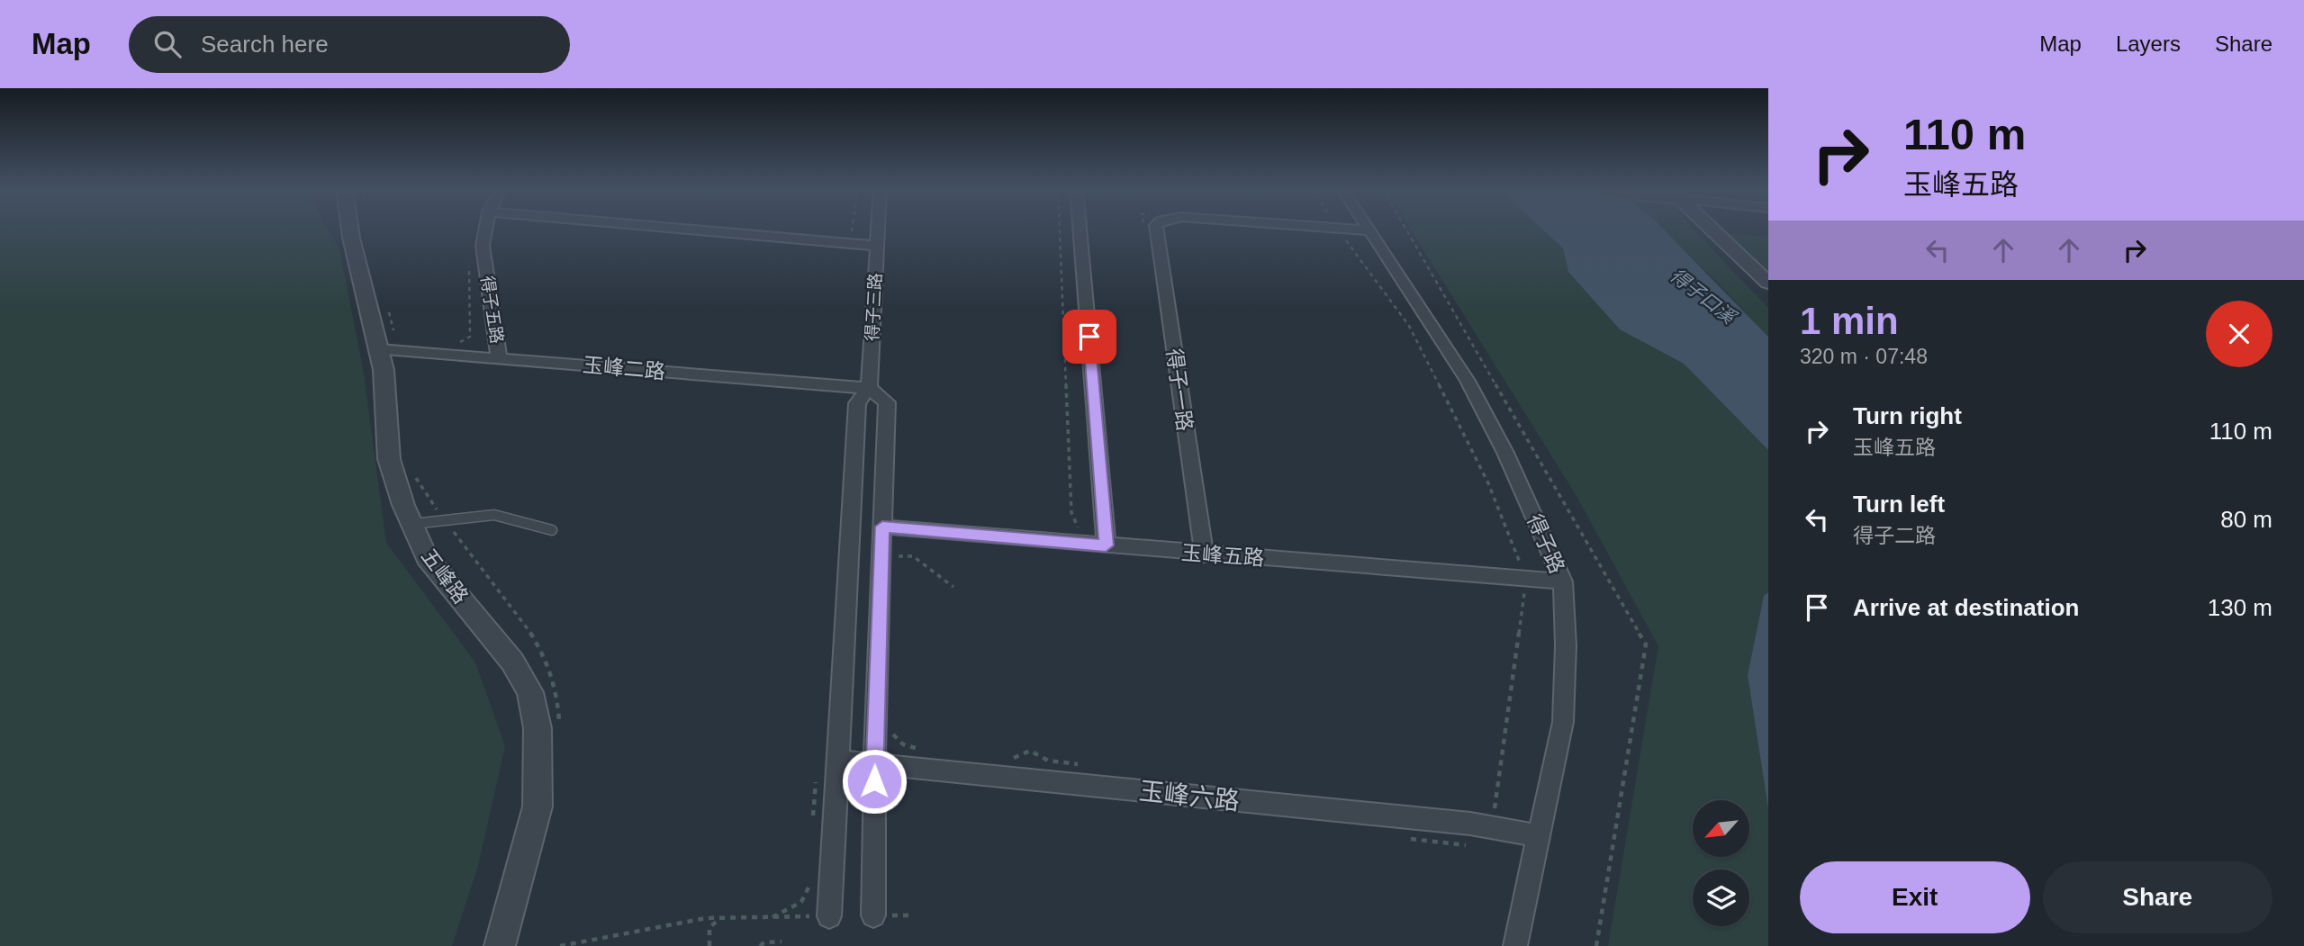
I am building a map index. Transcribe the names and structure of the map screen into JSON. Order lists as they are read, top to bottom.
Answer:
{
  "streets": {
    "street": [
      "得子三路",
      "得子五路",
      "玉峰二路",
      "得子一路",
      "得子路",
      "玉峰五路",
      "五峰路",
      "玉峰六路"
    ]
  },
  "crossings": [
    ["得子三路", "玉峰二路"],
    ["得子五路", "玉峰二路"],
    ["玉峰二路", "五峰路"],
    ["得子一路", "玉峰五路"],
    ["得子路", "玉峰五路"],
    ["得子路", "玉峰六路"]
  ],
  "water": ["得子口溪"],
  "north": "bottom left",
  "page": {
    "header": "Map",
    "search": "Search here",
    "nav": ["Map", "Layers", "Share"],
    "turn": ["110 m", "玉峰五路"],
    "heading": ["1 min", "320 m · 07:48"],
    "list": [
      {
        "name": "Turn right",
        "note": "玉峰五路",
        "value": "110 m"
      },
      {
        "name": "Turn left",
        "note": "得子二路",
        "value": "80 m"
      },
      {
        "name": "Arrive at destination",
        "value": "130 m"
      }
    ],
    "buttons": ["Exit", "Share"]
  }
}
